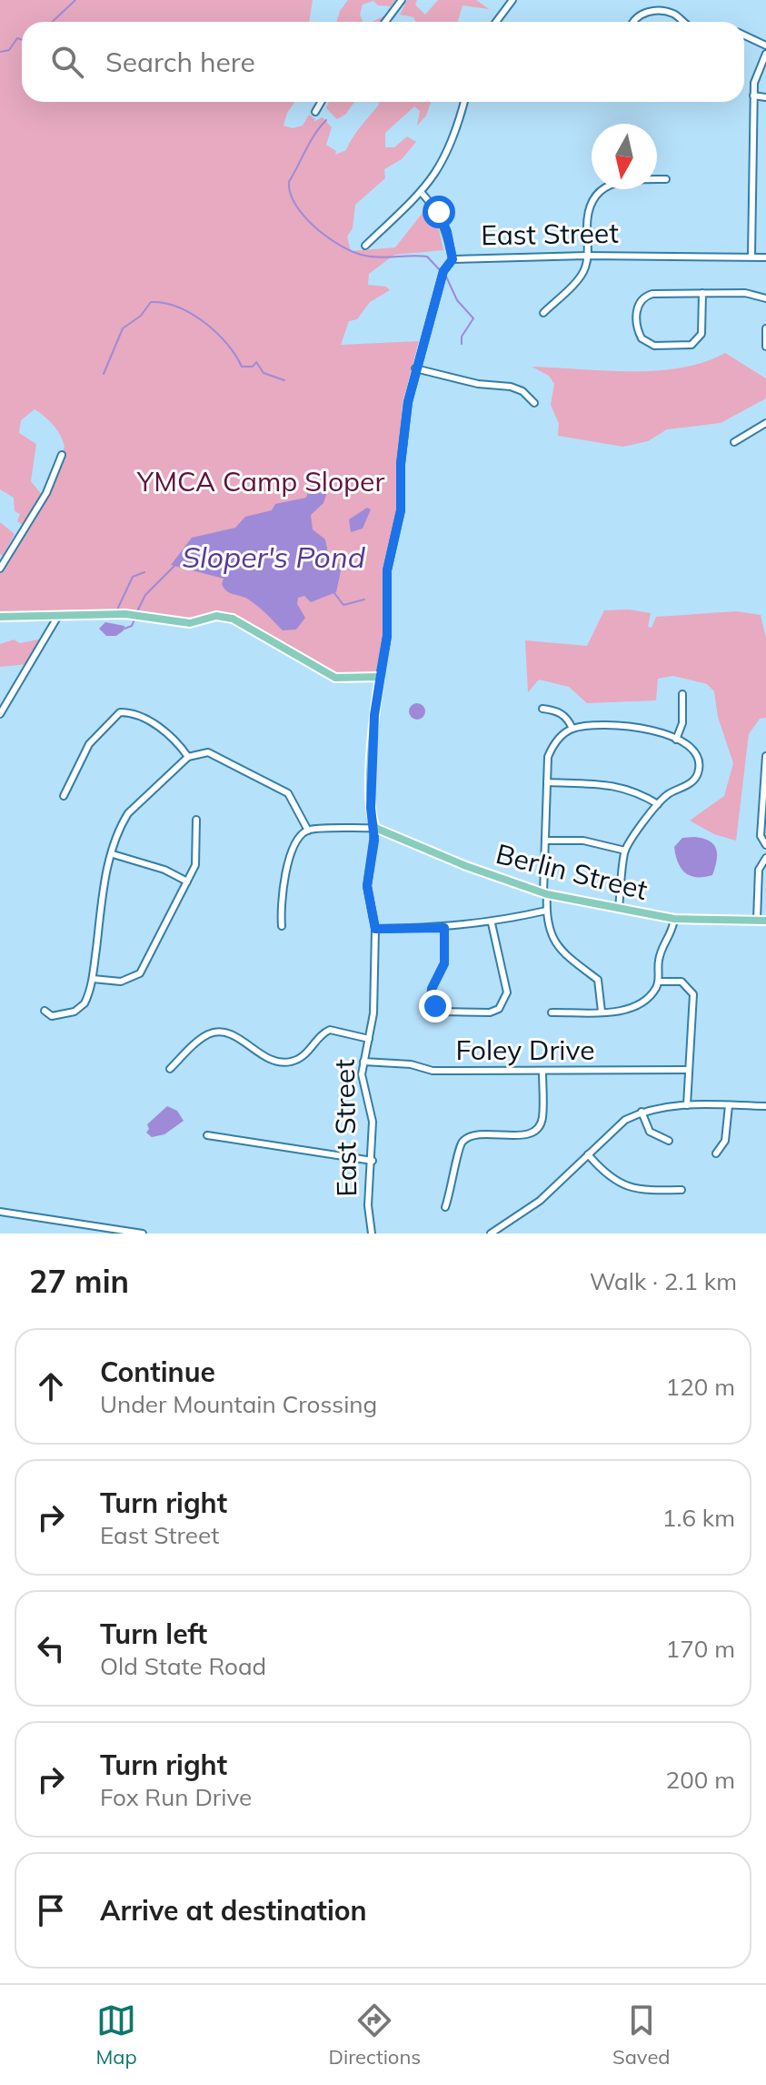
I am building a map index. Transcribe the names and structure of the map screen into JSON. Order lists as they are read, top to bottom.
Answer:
{
  "streets": {
    "main road": ["East Street", "Berlin Street"],
    "street": ["Foley Drive"]
  },
  "crossings": [
    ["East Street", "Berlin Street"],
    ["East Street", "Foley Drive"]
  ],
  "water": ["Sloper's Pond"],
  "parks": ["YMCA Camp Sloper"],
  "north": "bottom",
  "page": {
    "search": "Search here",
    "heading": ["27 min", "Walk · 2.1 km"],
    "list": [
      ["Continue", "Under Mountain Crossing", "120 m"],
      ["Turn right", "East Street", "1.6 km"],
      ["Turn left", "Old State Road", "170 m"],
      ["Turn right", "Fox Run Drive", "200 m"],
      "Arrive at destination"
    ],
    "nav": ["Map", "Directions", "Saved"]
  }
}
